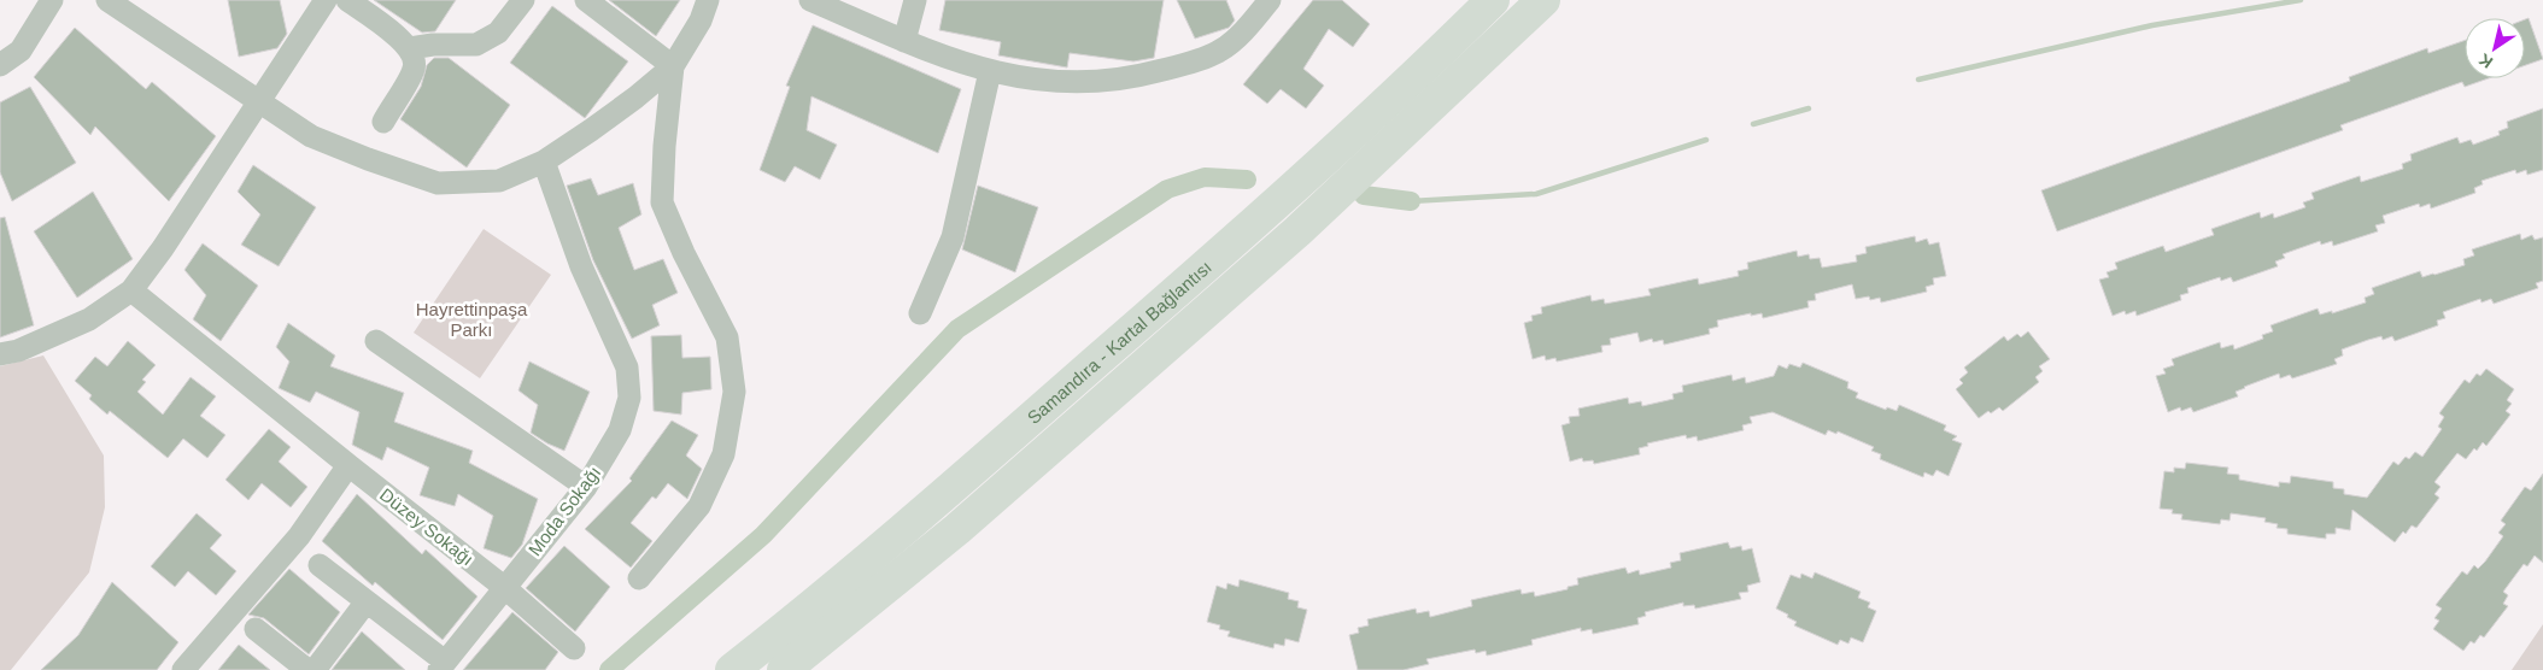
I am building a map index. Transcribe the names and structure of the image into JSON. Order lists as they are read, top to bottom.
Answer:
{
  "streets": {
    "highway": ["Samandıra - Kartal Bağlantısı"],
    "street": ["Moda Sokağı", "Düzey Sokağı"]
  },
  "crossings": [
    ["Moda Sokağı", "Düzey Sokağı"]
  ],
  "parks": ["Hayrettinpaşa Parkı"],
  "north": "bottom left"
}
